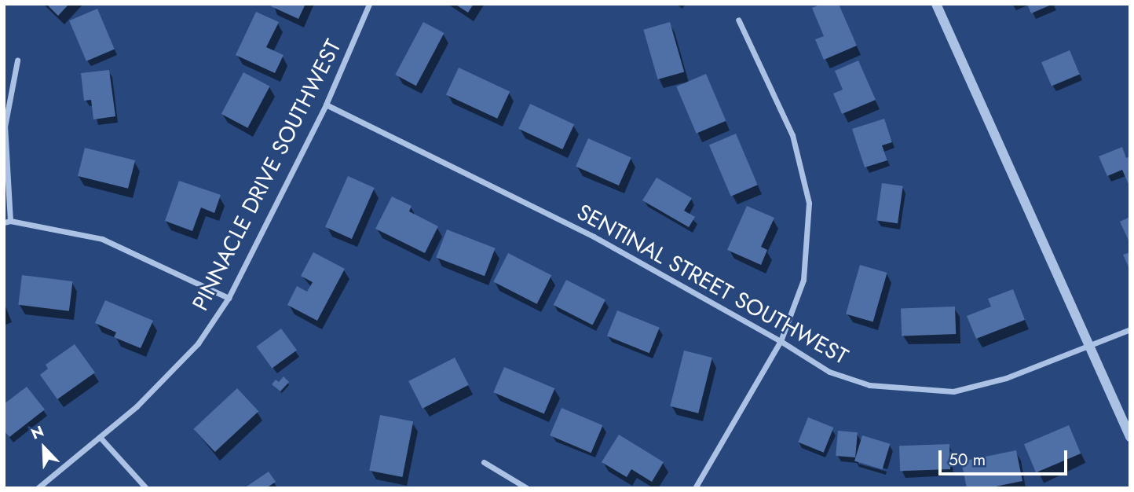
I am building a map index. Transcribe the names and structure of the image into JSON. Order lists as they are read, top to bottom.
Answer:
{
  "streets": {
    "street": ["PINNACLE DRIVE SOUTHWEST", "SENTINAL STREET SOUTHWEST"]
  },
  "crossings": [
    ["PINNACLE DRIVE SOUTHWEST", "SENTINAL STREET SOUTHWEST"]
  ],
  "scale_bar": "50 m",
  "north": "top left"
}
